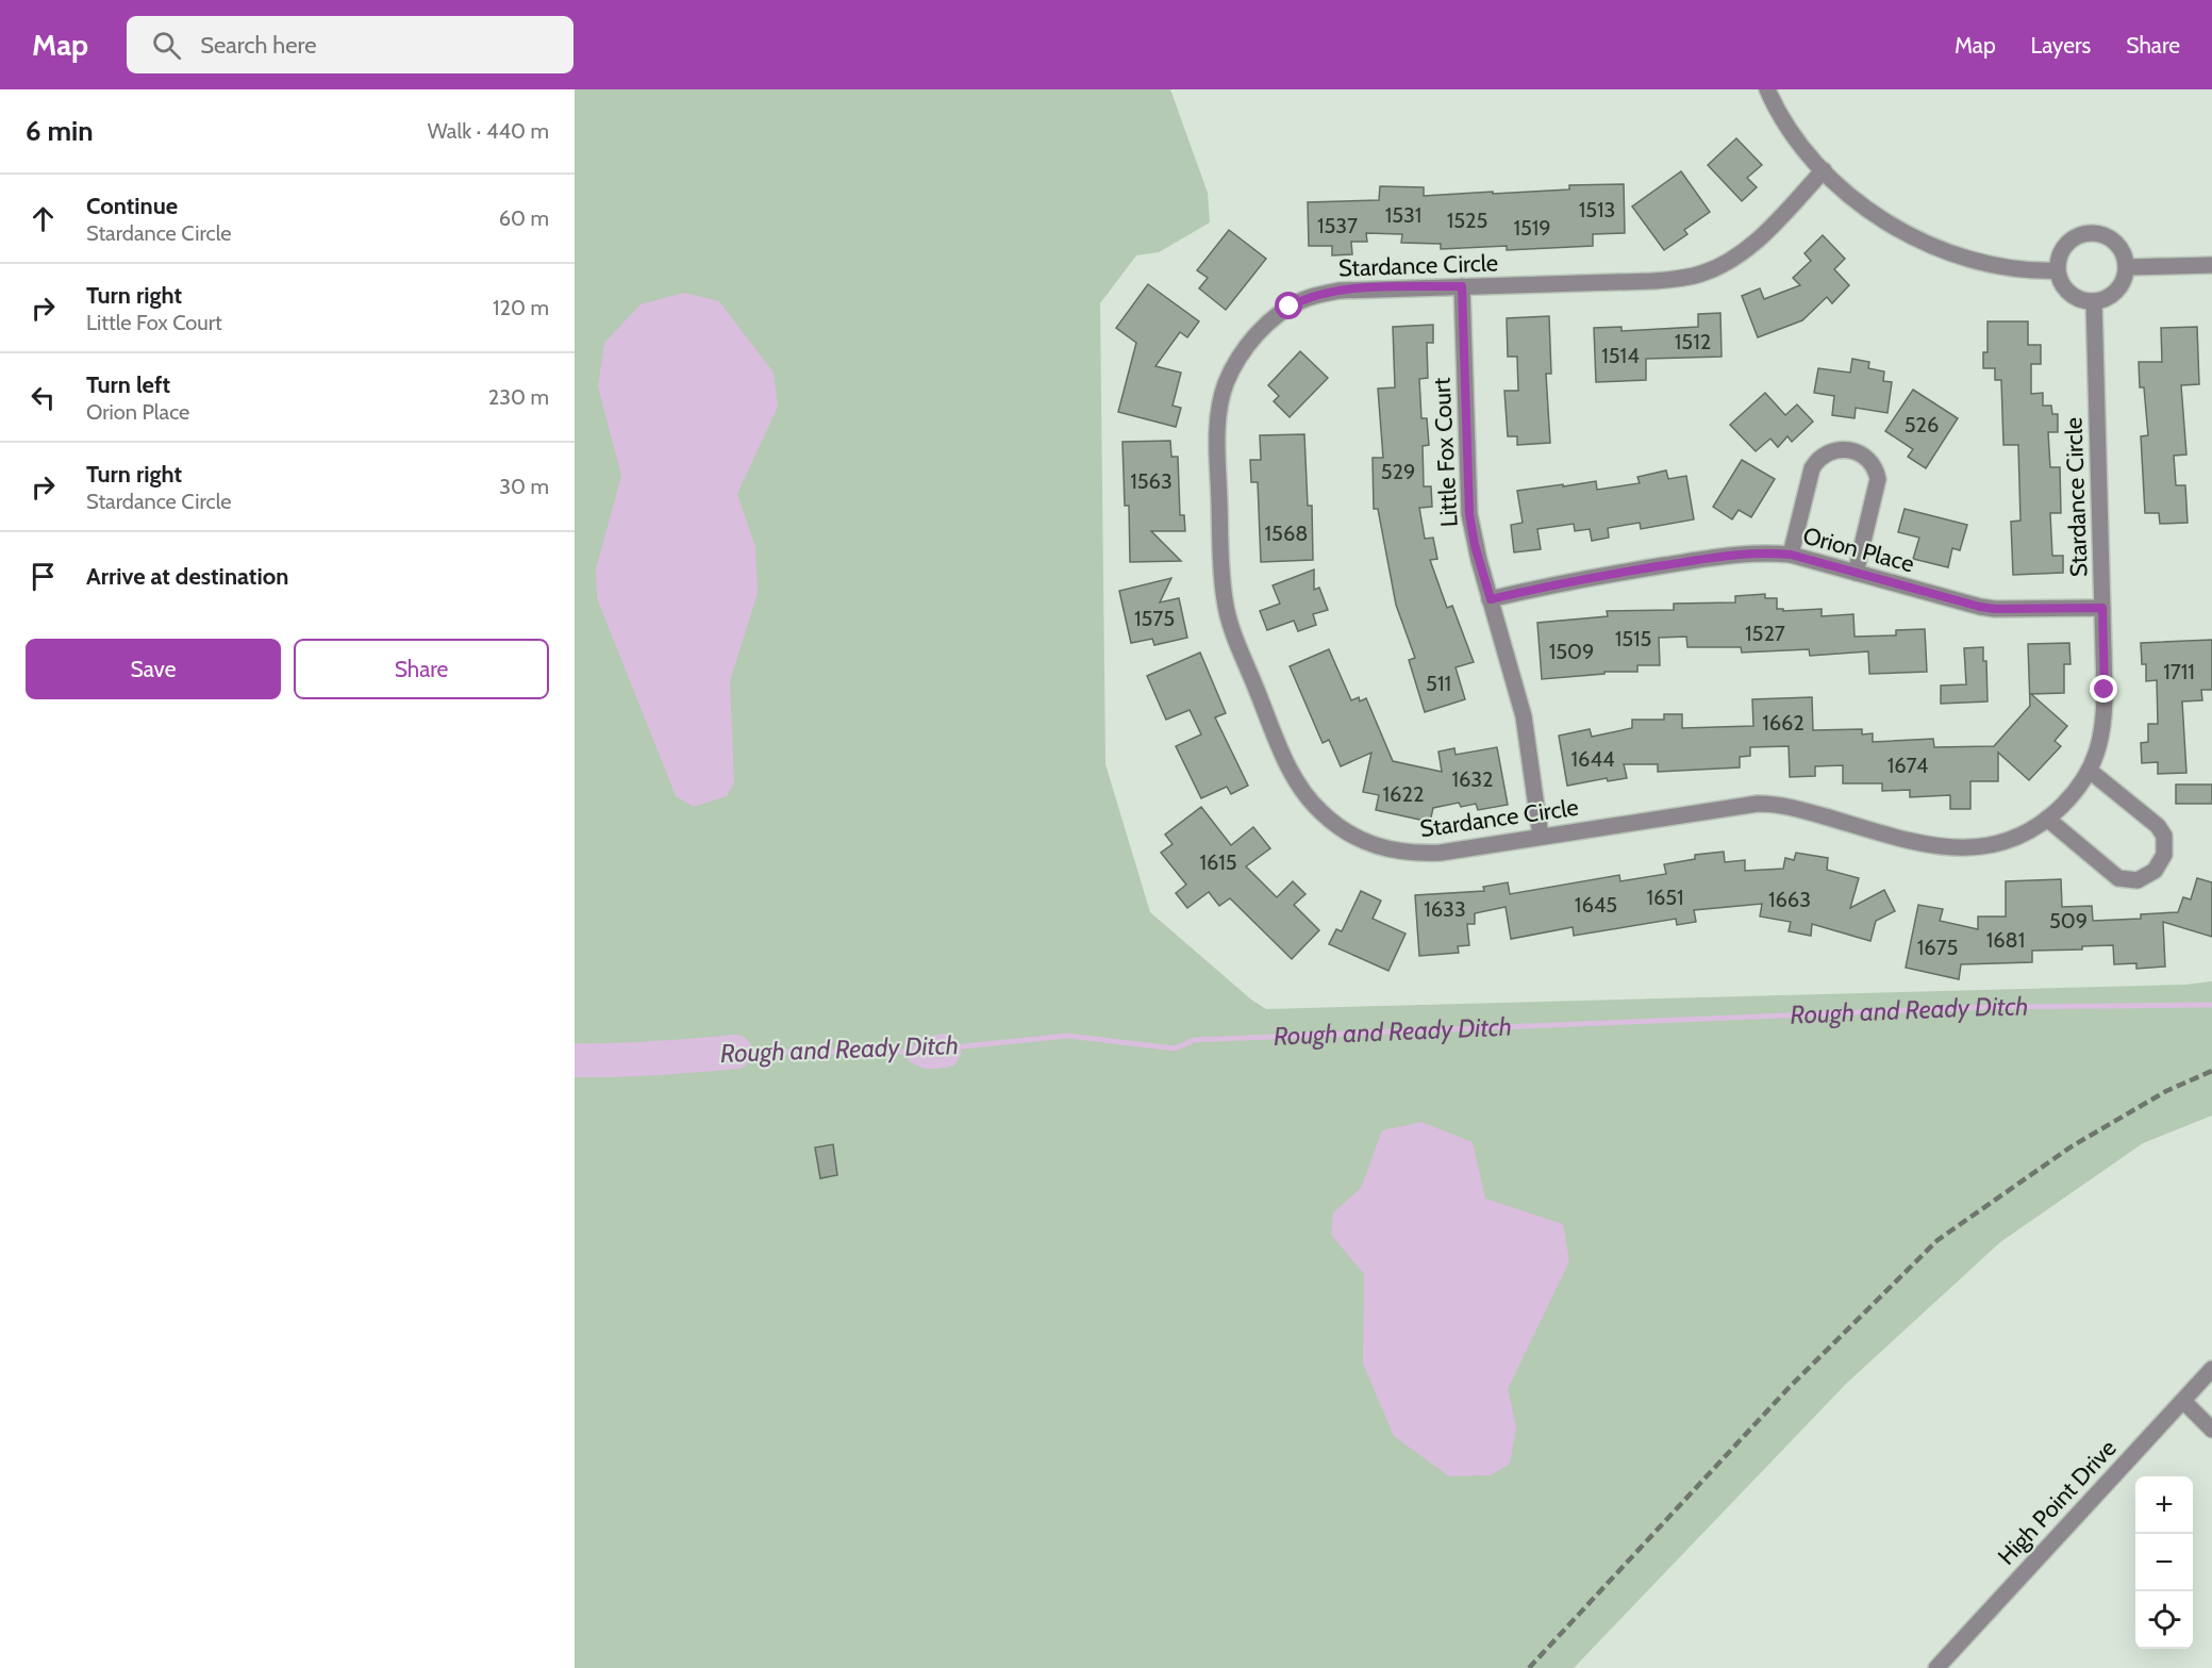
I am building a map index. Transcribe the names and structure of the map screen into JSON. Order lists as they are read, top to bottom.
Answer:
{
  "streets": {
    "street": [
      "Stardance Circle",
      "Little Fox Court",
      "Orion Place",
      "High Point Drive"
    ]
  },
  "crossings": [
    ["Stardance Circle", "Little Fox Court"],
    ["Stardance Circle", "Orion Place"],
    ["Little Fox Court", "Orion Place"]
  ],
  "water": ["Rough and Ready Ditch"],
  "house_numbers": [
    "1513",
    "1531",
    "1525",
    "1537",
    "1519",
    "1512",
    "1514",
    "526",
    "529",
    "1563",
    "1568",
    "1575",
    "1527",
    "1515",
    "1509",
    "1711",
    "511",
    "1662",
    "1644",
    "1674",
    "1632",
    "1622",
    "1615",
    "1651",
    "1663",
    "1645",
    "1633",
    "509",
    "1681",
    "1675"
  ],
  "page": {
    "header": "Map",
    "search": "Search here",
    "nav": ["Map", "Layers", "Share"],
    "heading": ["6 min", "Walk · 440 m"],
    "list": [
      ["Continue", "Stardance Circle", "60 m"],
      ["Turn right", "Little Fox Court", "120 m"],
      ["Turn left", "Orion Place", "230 m"],
      ["Turn right", "Stardance Circle", "30 m"],
      "Arrive at destination"
    ],
    "buttons": ["Save", "Share"],
    "map_buttons": ["+", "−"]
  }
}
